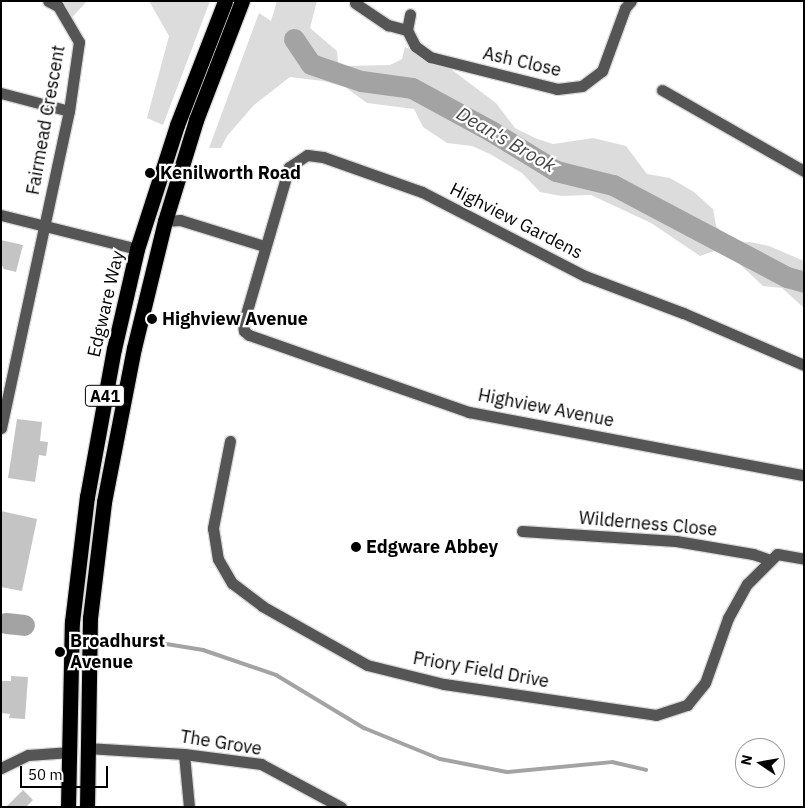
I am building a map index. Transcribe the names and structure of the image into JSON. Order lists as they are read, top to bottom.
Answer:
{
  "streets": {
    "highway": ["Edgware Way", "A41"],
    "street": [
      "Ash Close",
      "Fairmead Crescent",
      "Highview Gardens",
      "Highview Avenue",
      "Wilderness Close",
      "Priory Field Drive",
      "The Grove"
    ]
  },
  "crossings": [
    ["Highview Gardens", "Highview Avenue"],
    ["A41", "The Grove"],
    ["Wilderness Close", "Priory Field Drive"]
  ],
  "water": ["Dean's Brook"],
  "places": [
    "Kenilworth Road",
    "Highview Avenue",
    "Edgware Abbey",
    "Broadhurst Avenue"
  ],
  "scale_bar": "50 m",
  "north": "left"
}
